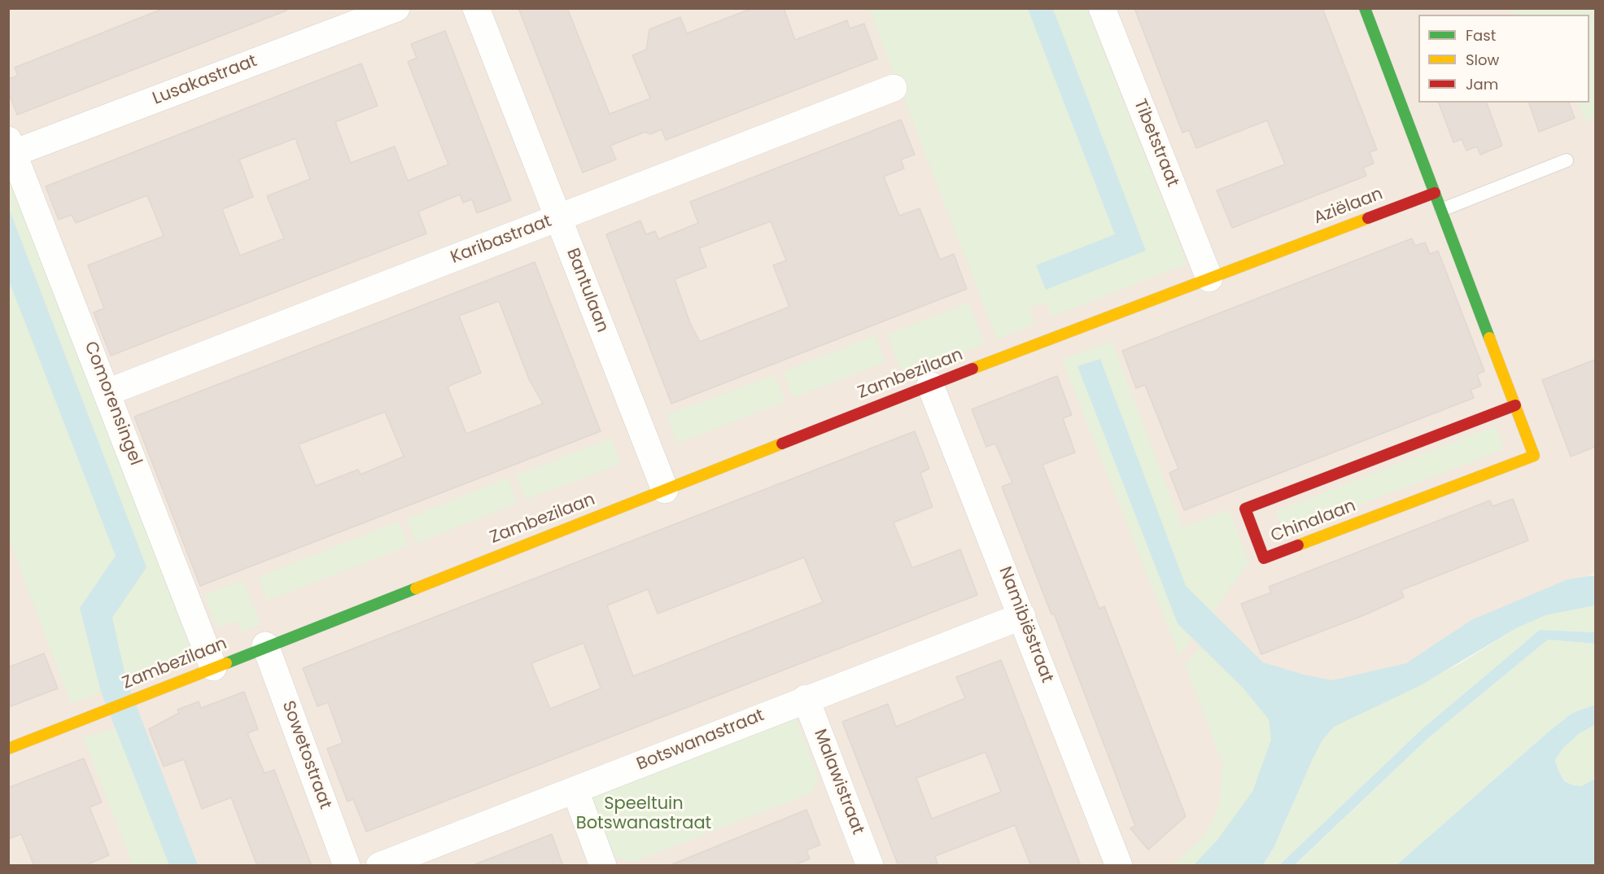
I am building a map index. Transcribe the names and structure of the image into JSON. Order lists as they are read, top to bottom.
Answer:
{
  "streets": {
    "street": [
      "Lusakastraat",
      "Tibetstraat",
      "Aziëlaan",
      "Karibastraat",
      "Bantulaan",
      "Zambezilaan",
      "Comorensingel",
      "Chinalaan",
      "Namibiëstraat",
      "Botswanastraat",
      "Sowetostraat",
      "Malawistraat"
    ]
  },
  "crossings": [
    ["Lusakastraat", "Comorensingel"],
    ["Tibetstraat", "Aziëlaan"],
    ["Aziëlaan", "Zambezilaan"],
    ["Aziëlaan", "Chinalaan"],
    ["Karibastraat", "Bantulaan"],
    ["Karibastraat", "Comorensingel"],
    ["Bantulaan", "Zambezilaan"],
    ["Zambezilaan", "Comorensingel"],
    ["Zambezilaan", "Namibiëstraat"],
    ["Zambezilaan", "Sowetostraat"],
    ["Namibiëstraat", "Botswanastraat"],
    ["Botswanastraat", "Malawistraat"]
  ],
  "parks": ["Speeltuin Botswanastraat"],
  "legend": ["Fast", "Slow", "Jam"]
}
